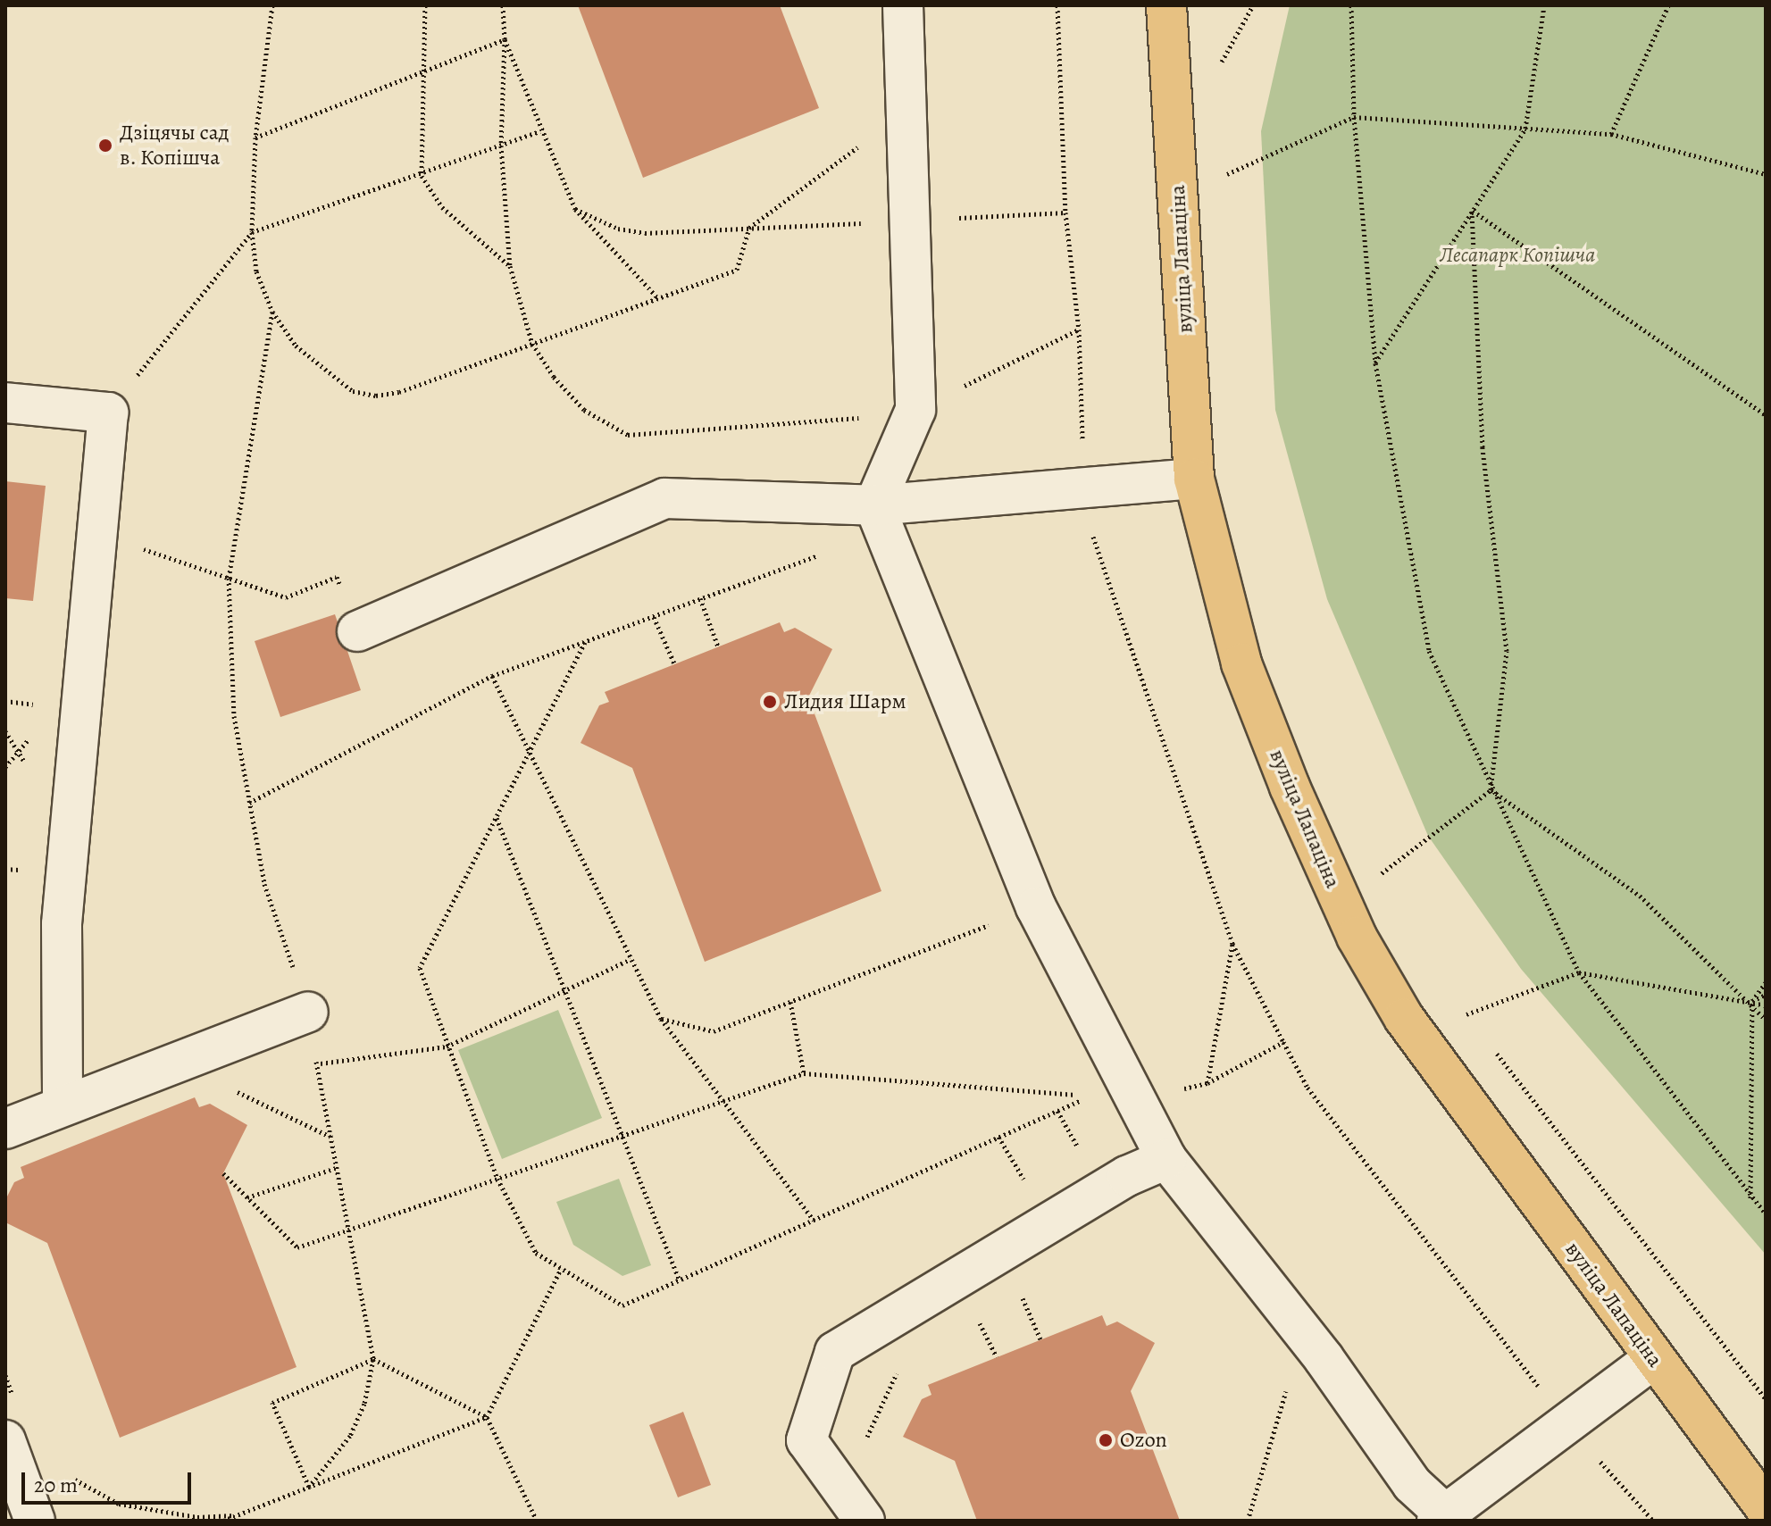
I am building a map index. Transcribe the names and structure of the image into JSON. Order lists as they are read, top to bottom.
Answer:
{
  "streets": {
    "main road": ["вуліца Лапаціна"]
  },
  "parks": ["Лесапарк Копішча"],
  "places": ["Дзіцячы сад в. Копішча", "Лидия Шарм", "Ozon"],
  "scale_bar": "20 m"
}
